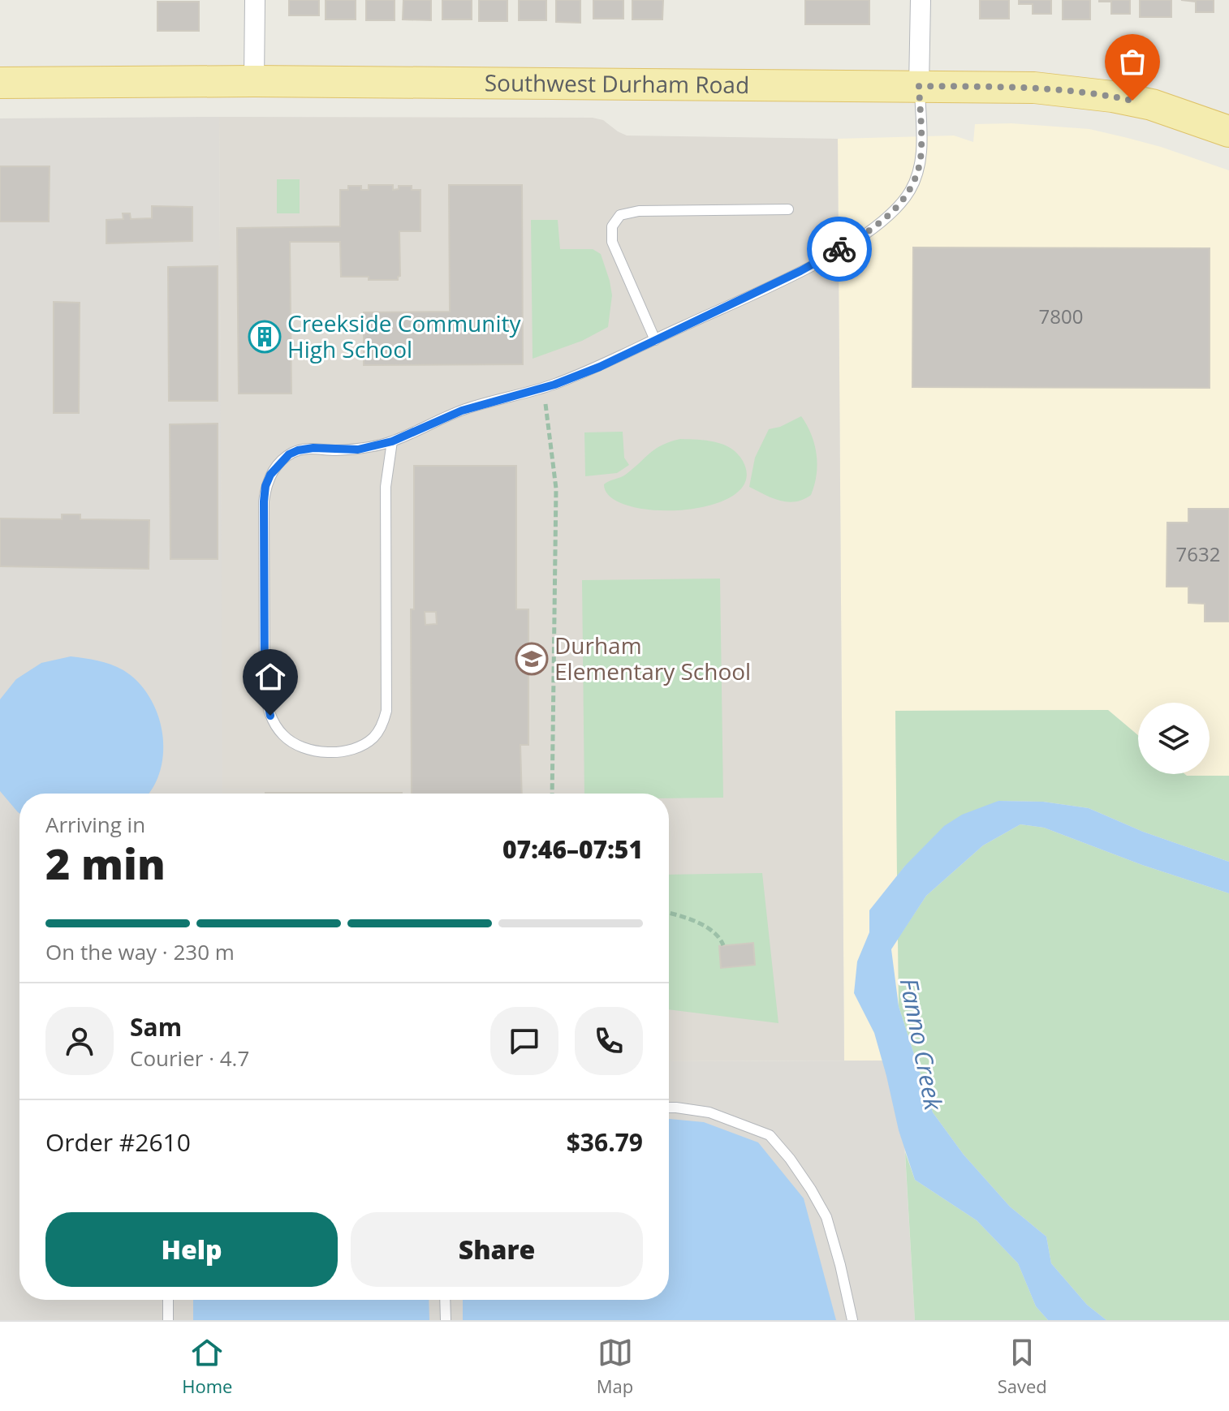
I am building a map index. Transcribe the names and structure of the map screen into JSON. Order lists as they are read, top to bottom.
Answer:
{
  "streets": {
    "main road": ["Southwest Durham Road"]
  },
  "water": ["Fanno Creek"],
  "places": {
    "building": ["Creekside Community High School"],
    "school or university": ["Durham Elementary School"]
  },
  "house_numbers": ["7800", "7632"],
  "page": {
    "heading": ["2 min", "Arriving in", "07:46–07:51"],
    "panel": [
      "Sam",
      "Courier · 4.7",
      "Order #2610",
      "$36.79"
    ],
    "bar": "On the way · 230 m",
    "buttons": ["Help", "Share"],
    "tabs": ["Home", "Map", "Saved"]
  }
}
